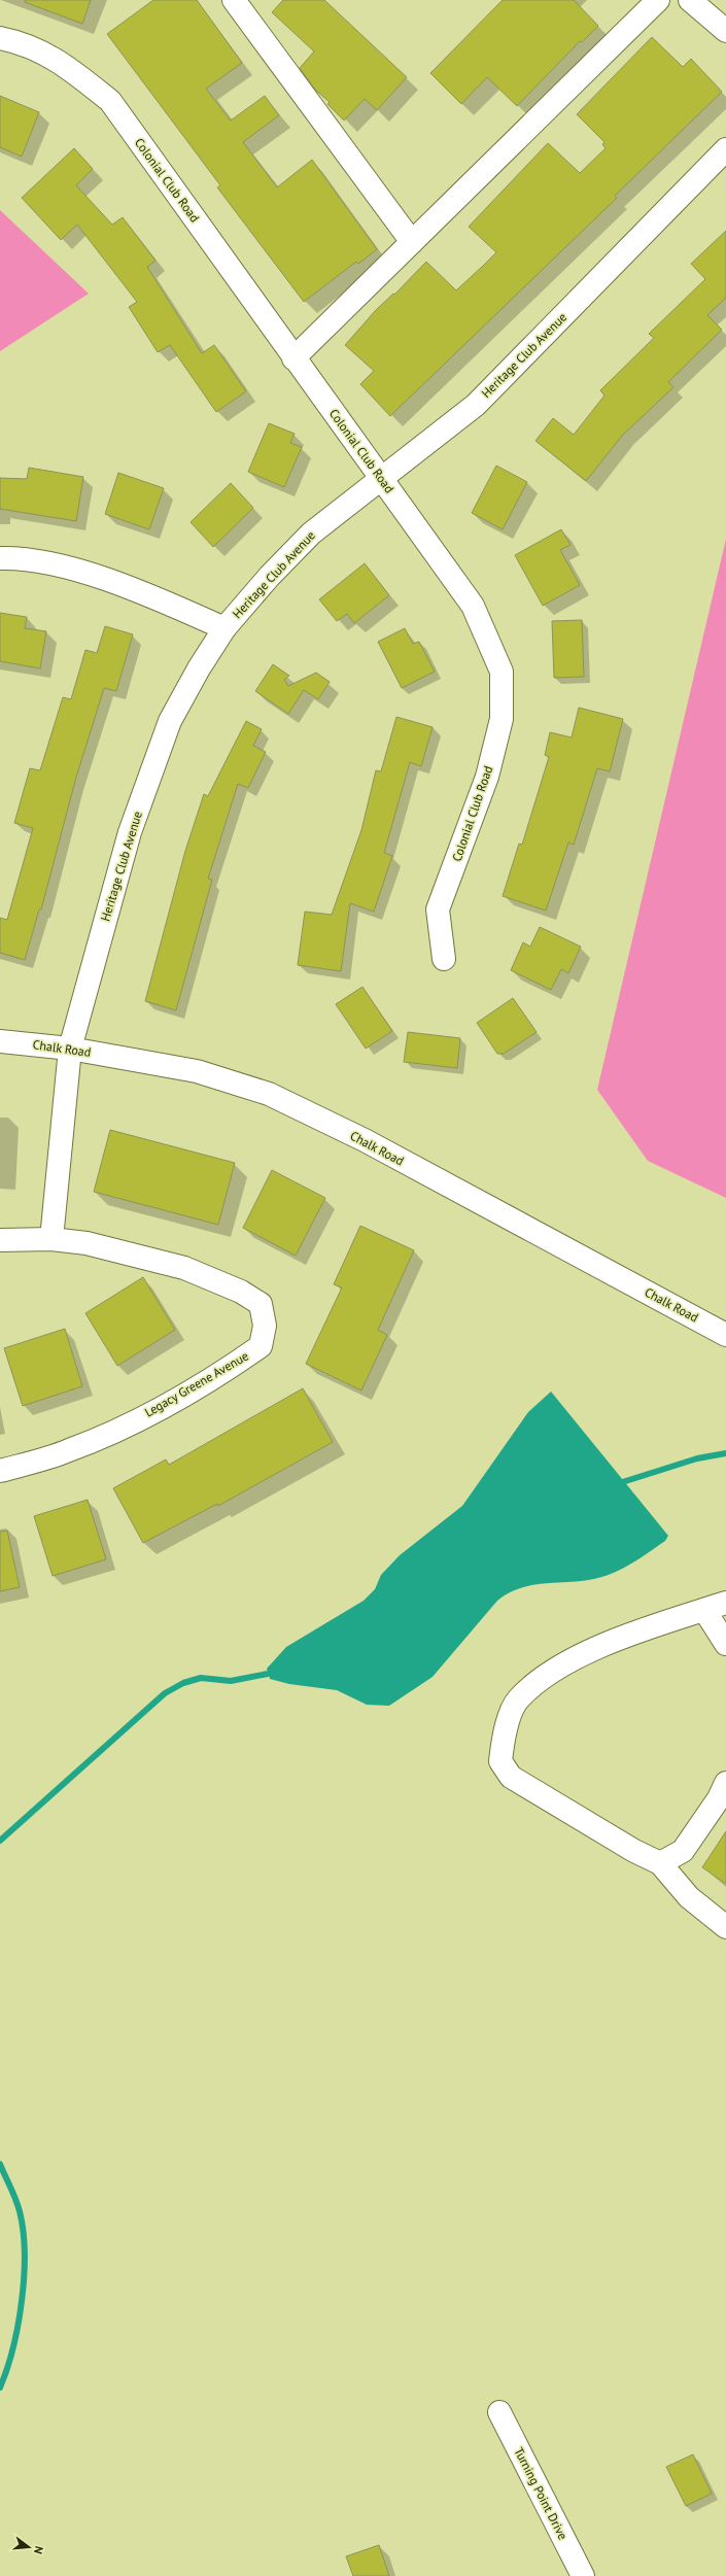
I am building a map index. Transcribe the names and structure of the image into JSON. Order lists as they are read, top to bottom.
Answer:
{
  "streets": {
    "street": [
      "Colonial Club Road",
      "Heritage Club Avenue",
      "Chalk Road",
      "Legacy Greene Avenue",
      "Turning Point Drive"
    ]
  },
  "crossings": [
    ["Colonial Club Road", "Heritage Club Avenue"],
    ["Heritage Club Avenue", "Chalk Road"]
  ],
  "north": "right"
}
